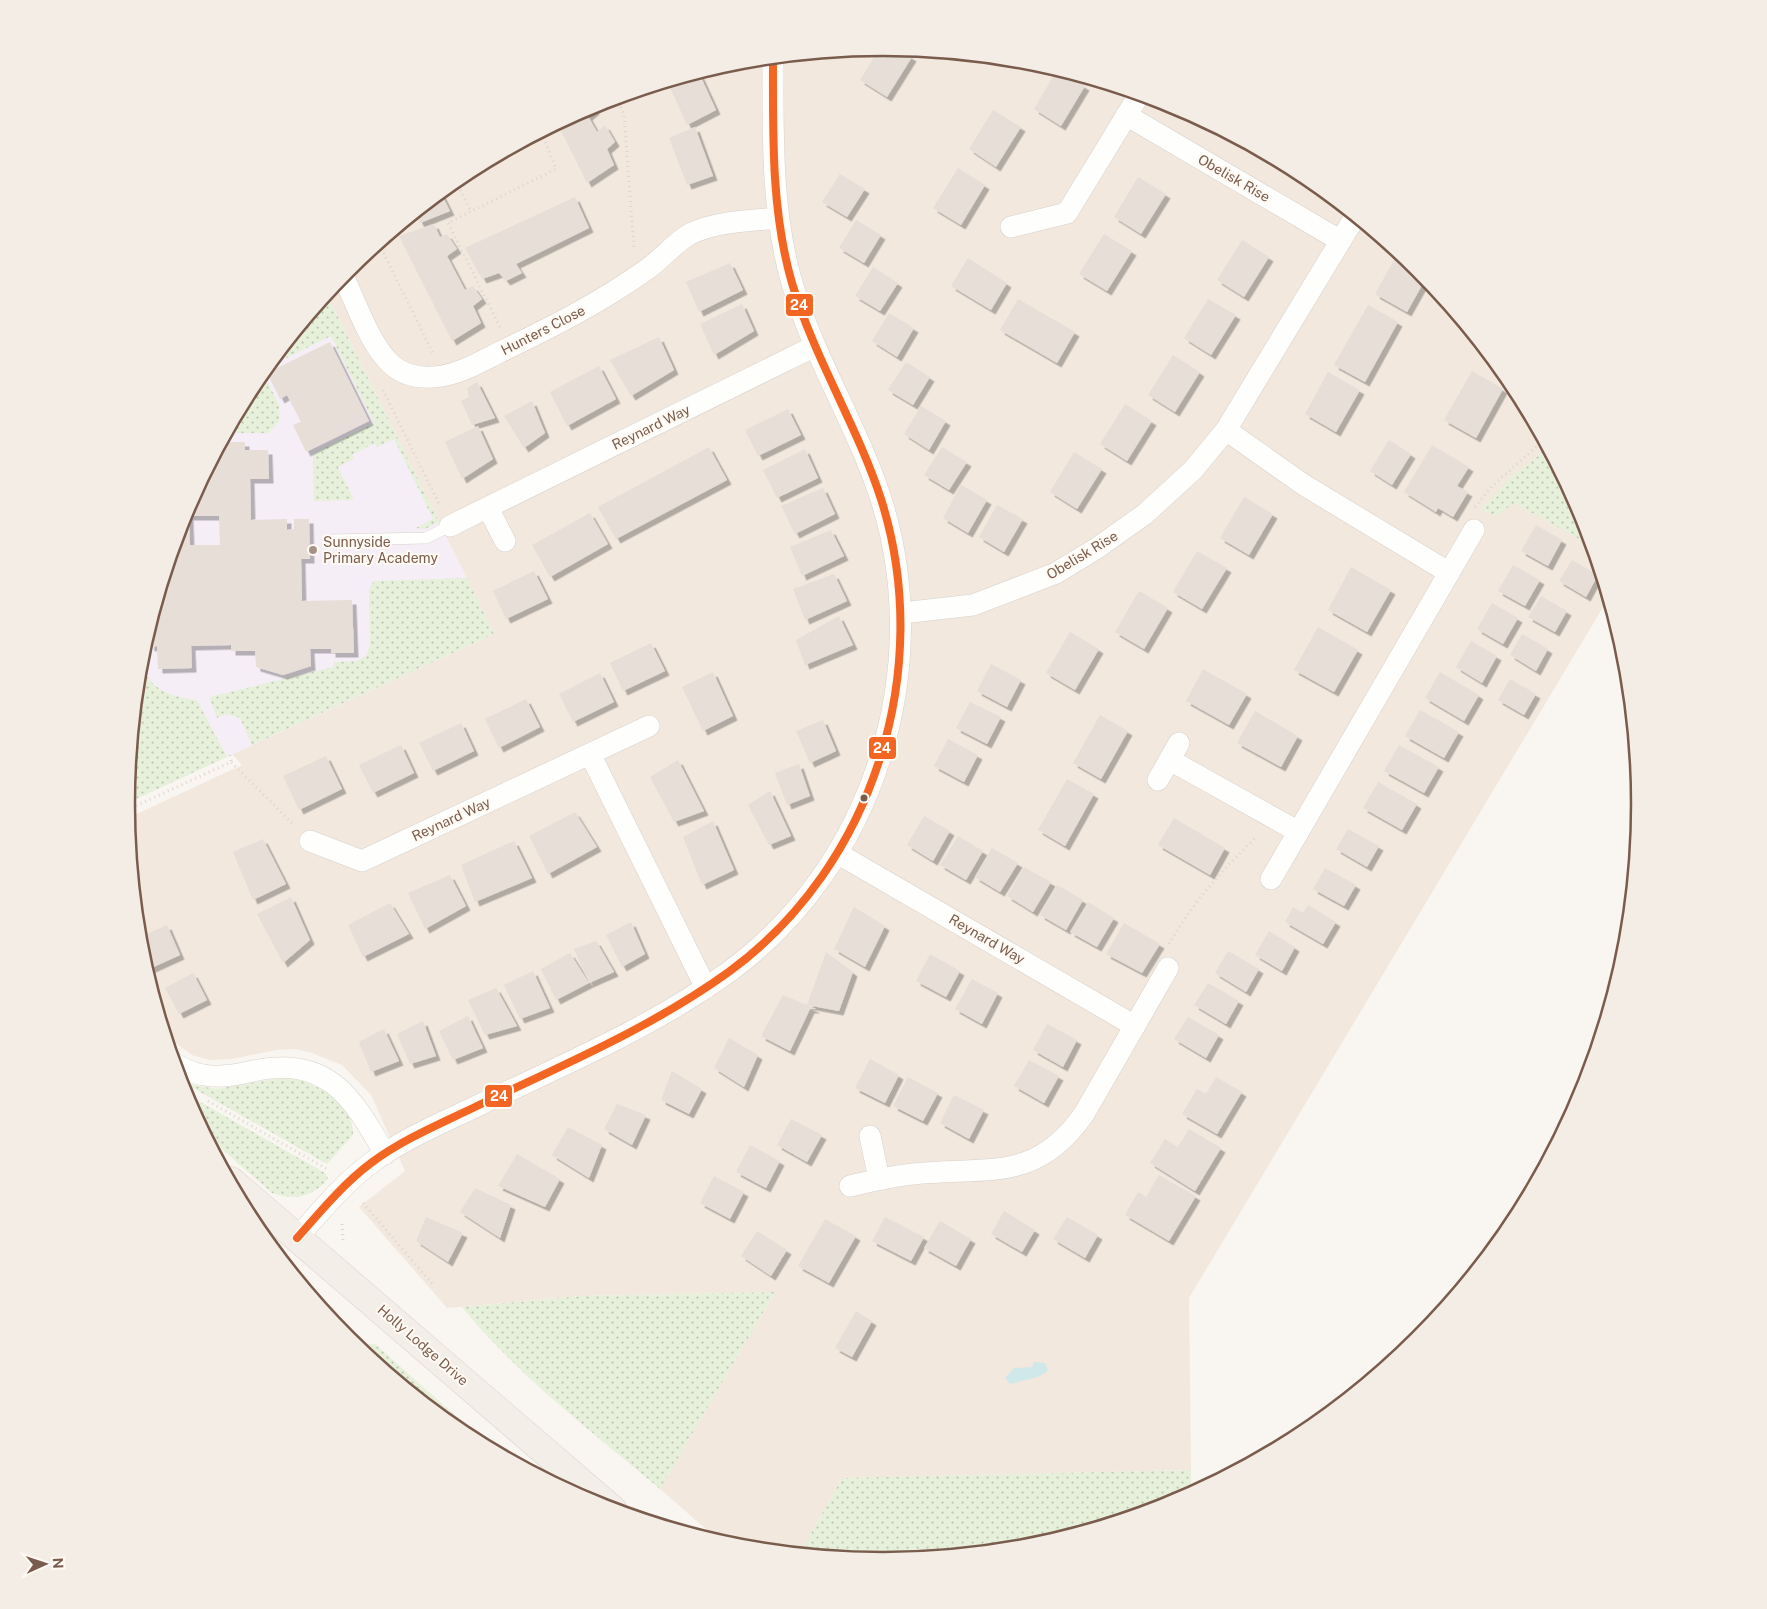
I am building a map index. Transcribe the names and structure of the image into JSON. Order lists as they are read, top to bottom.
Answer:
{
  "streets": {
    "main road": ["Holly Lodge Drive"],
    "street": ["Obelisk Rise", "Hunters Close", "Reynard Way"]
  },
  "places": ["Sunnyside Primary Academy"],
  "lines": ["transit line 24"],
  "north": "right"
}
